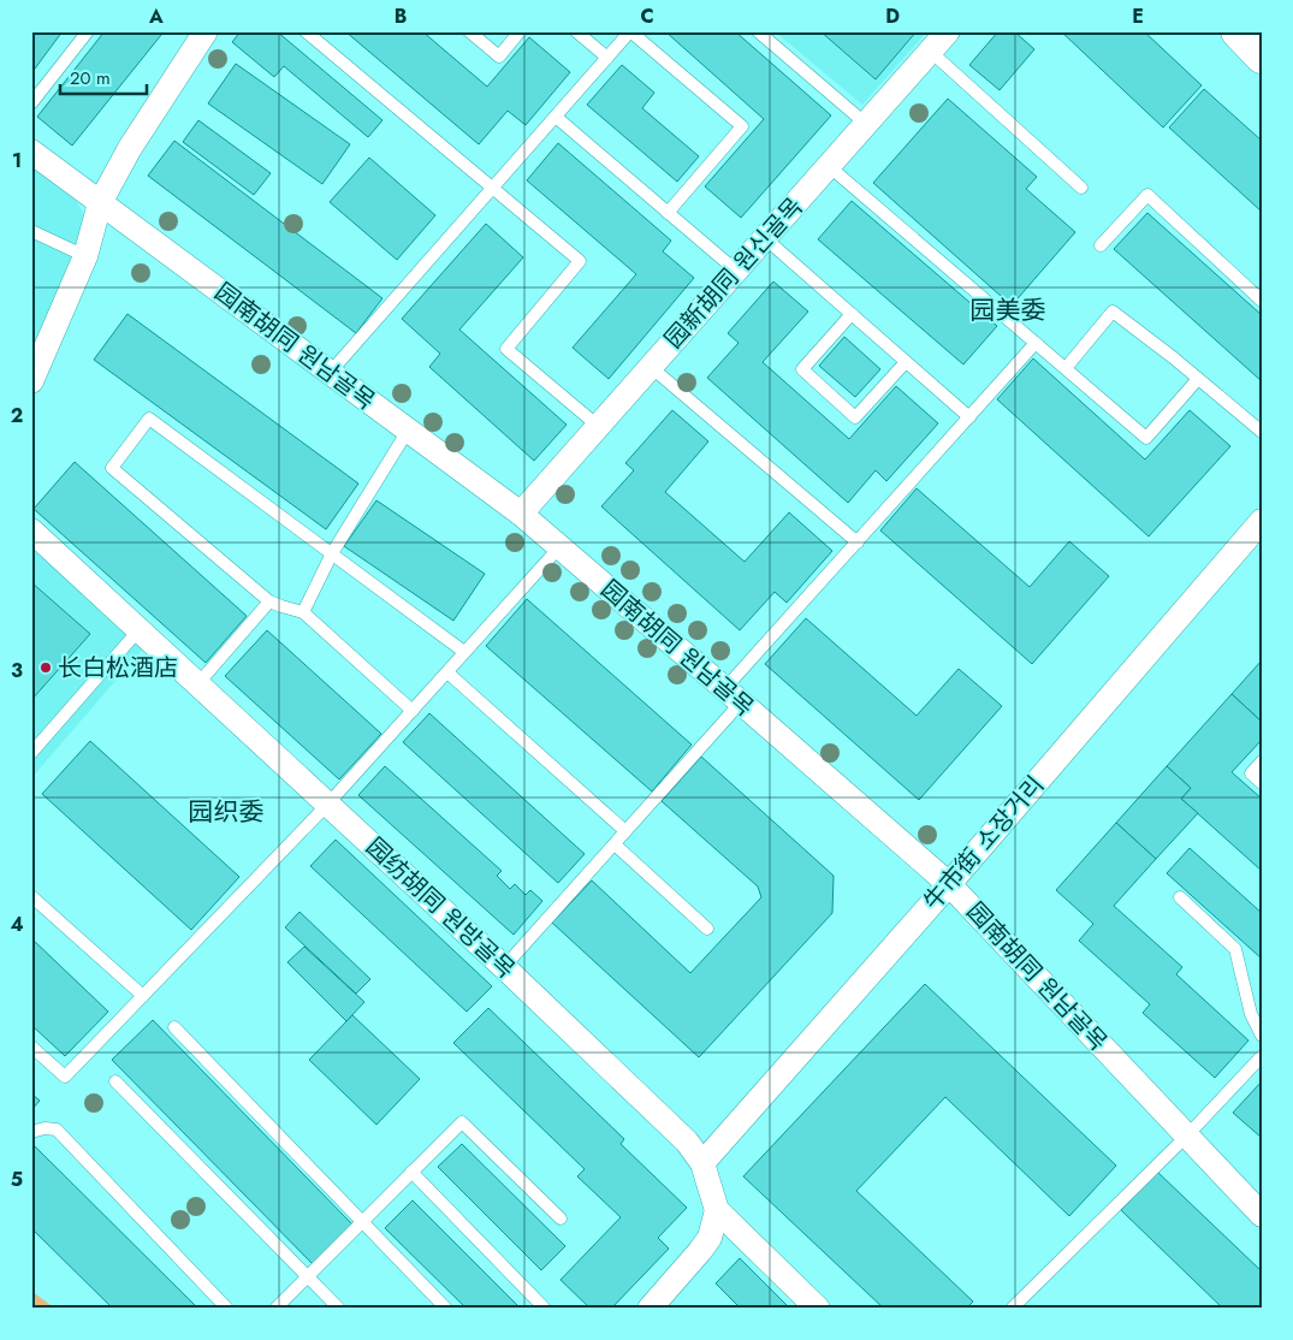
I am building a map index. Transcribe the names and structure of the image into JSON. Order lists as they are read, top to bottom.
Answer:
{
  "streets": {
    "street": [
      "园新胡同 원신골목",
      "园南胡同 원남골목",
      "牛市街 소장거리",
      "园纺胡同 원방골목"
    ]
  },
  "crossings": [
    ["园新胡同 원신골목", "园南胡同 원남골목"],
    ["园南胡同 원남골목", "牛市街 소장거리"],
    ["牛市街 소장거리", "园纺胡同 원방골목"]
  ],
  "districts": ["园美委", "园织委"],
  "places": ["长白松酒店"],
  "scale_bar": "20 m",
  "grid": {
    "columns": [
      "A",
      "B",
      "C",
      "D",
      "E"
    ],
    "rows": [
      "1",
      "2",
      "3",
      "4",
      "5"
    ]
  }
}
